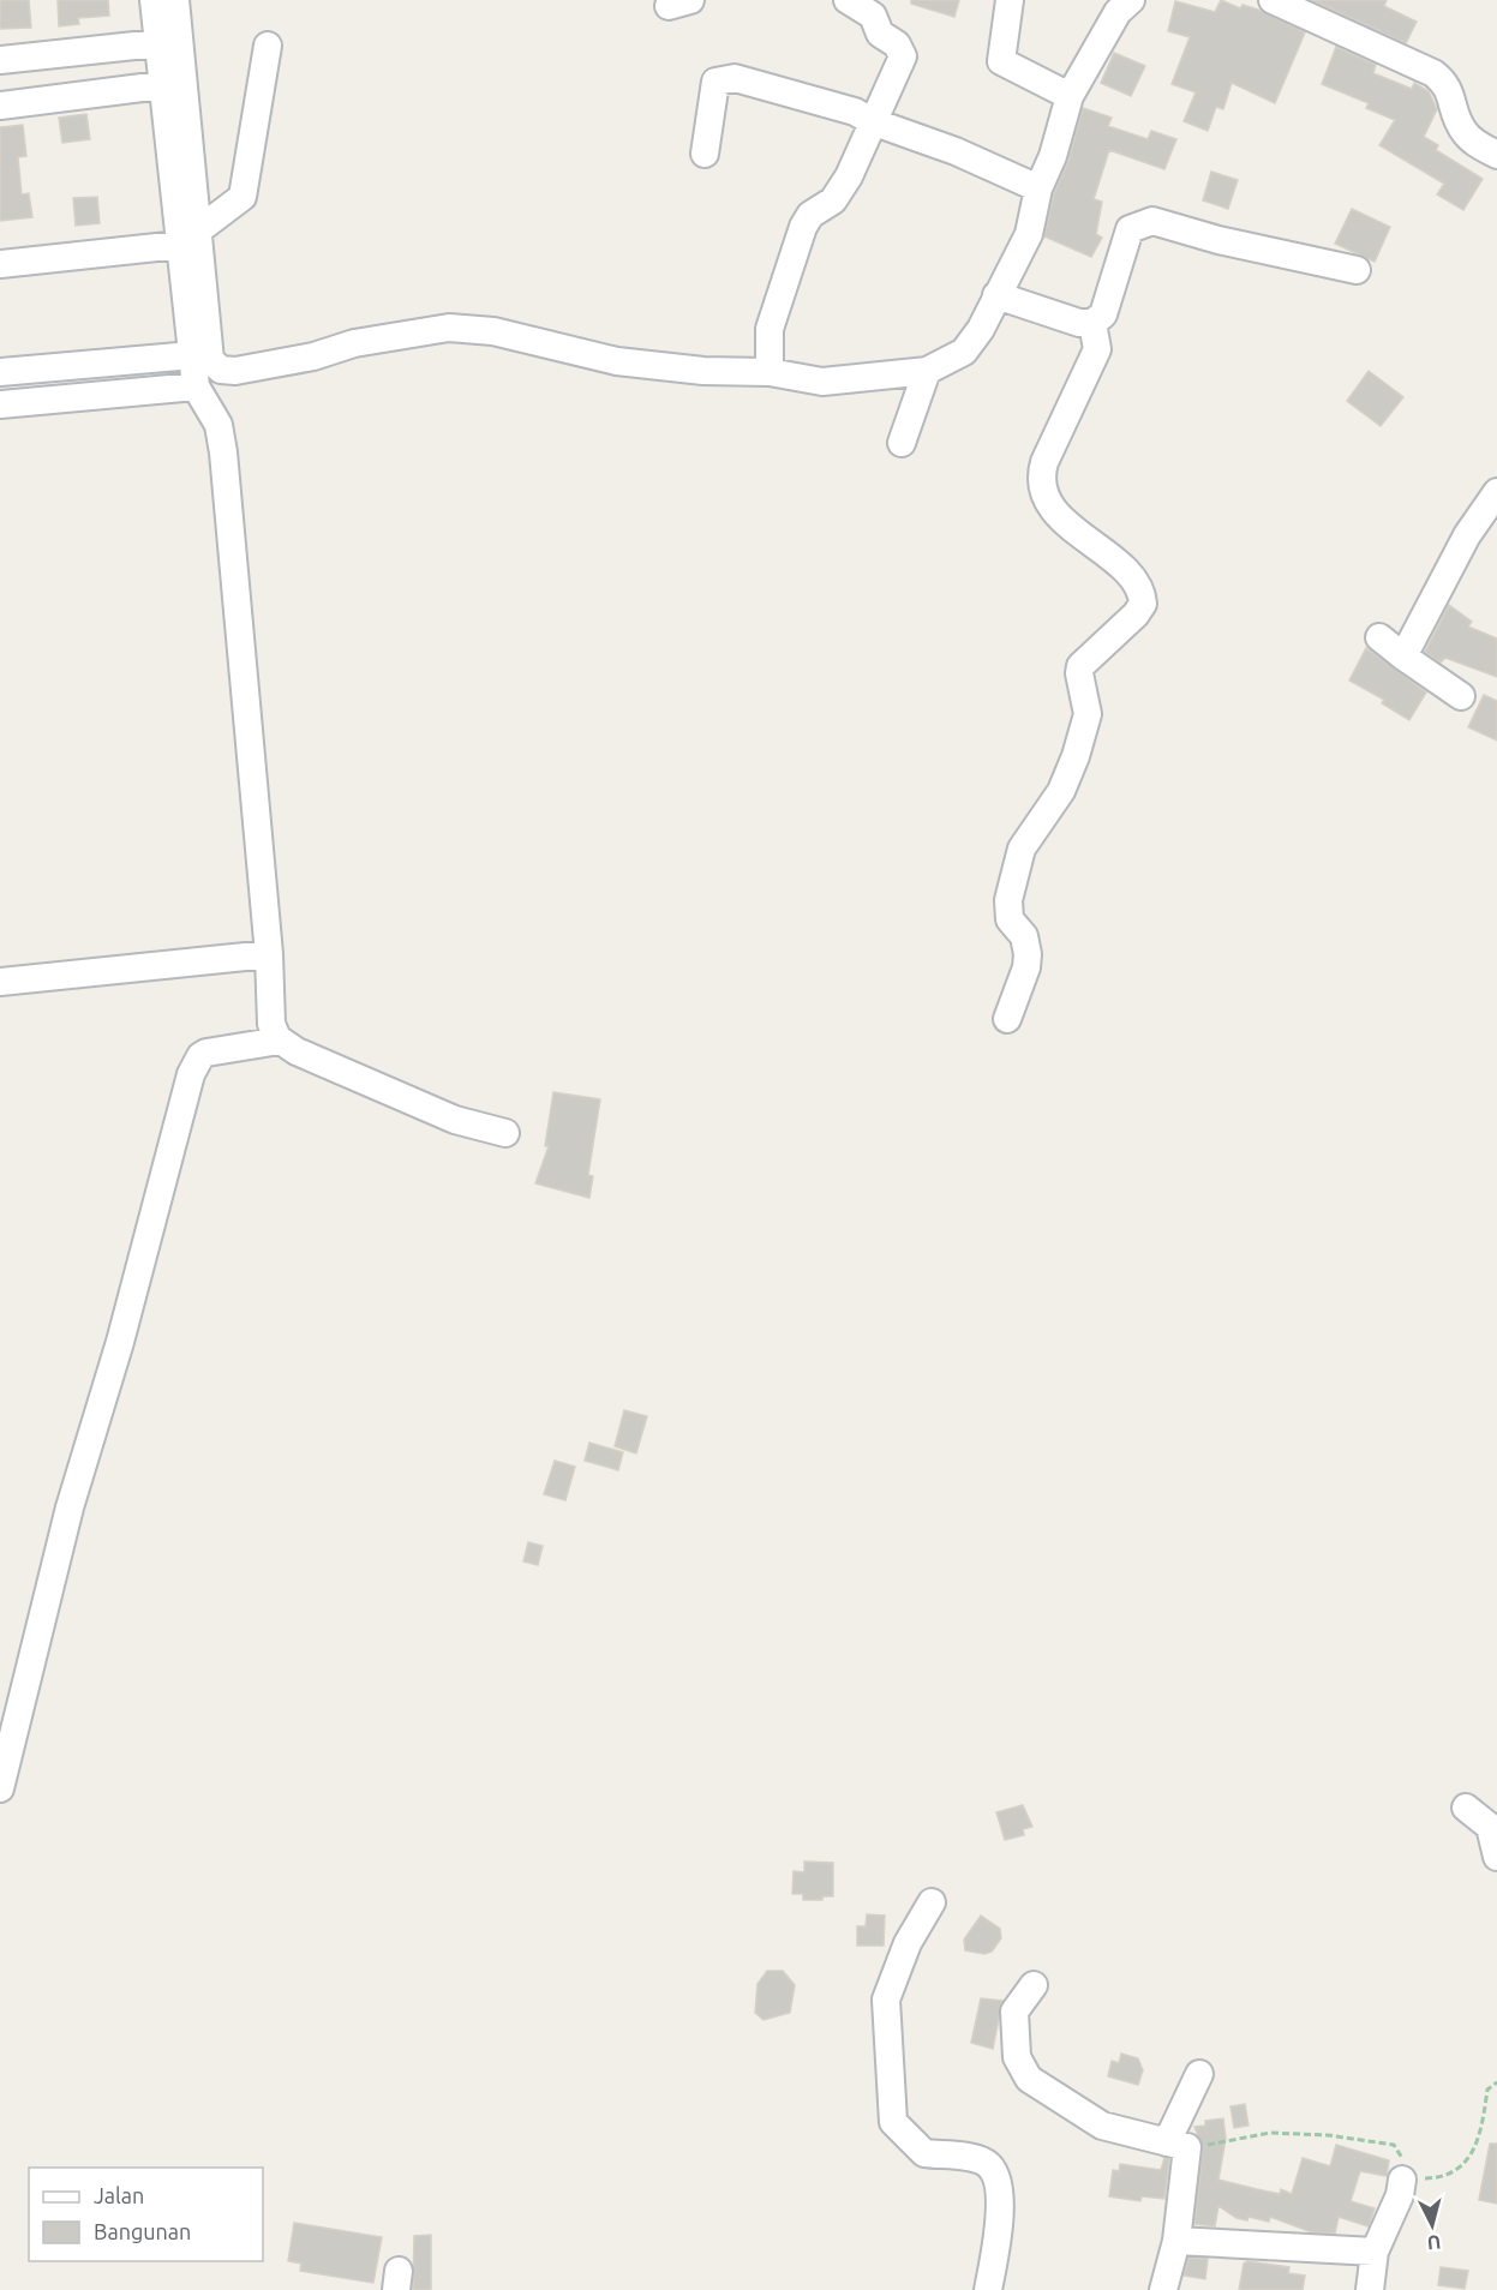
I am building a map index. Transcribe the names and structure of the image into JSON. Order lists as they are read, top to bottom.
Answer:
{
  "legend": ["Jalan", "Bangunan"],
  "north": "bottom"
}
